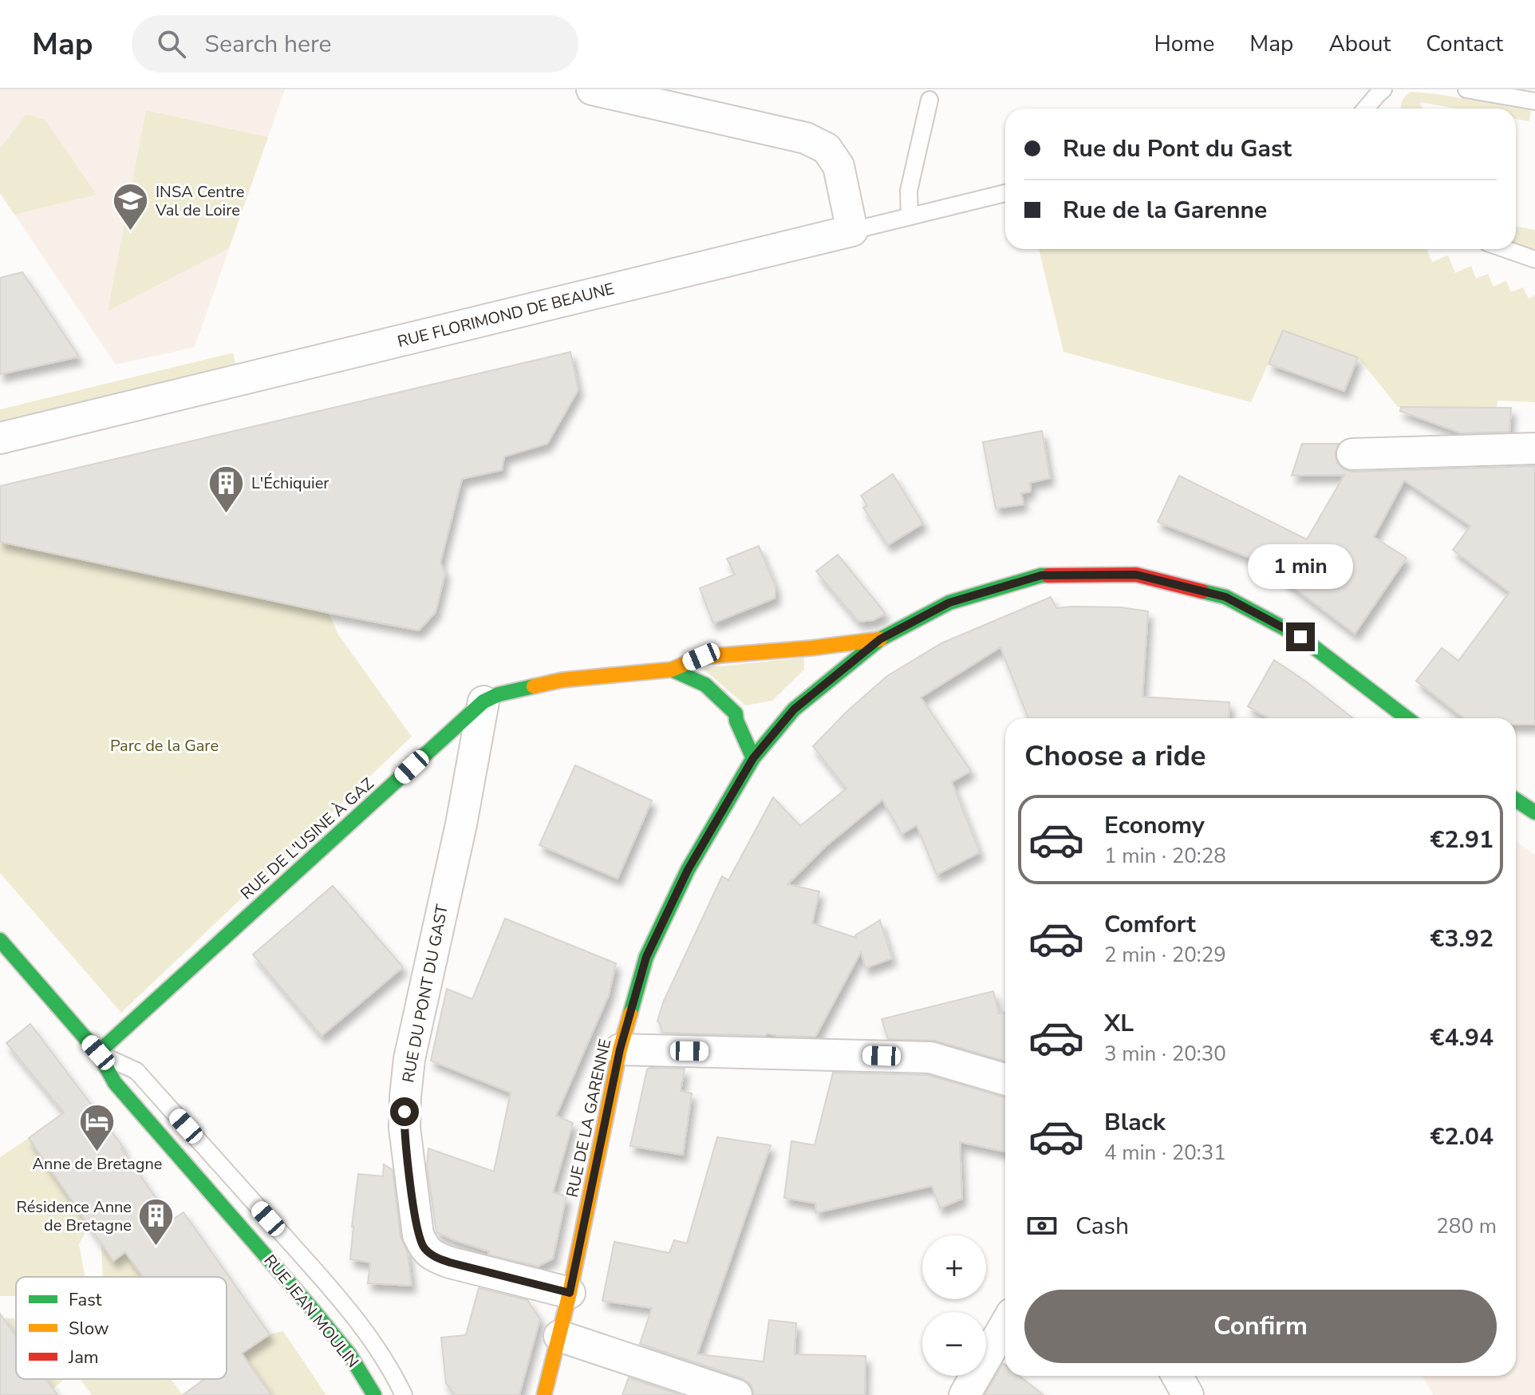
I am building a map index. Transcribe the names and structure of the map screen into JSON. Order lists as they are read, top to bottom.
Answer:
{
  "streets": {
    "street": [
      "RUE FLORIMOND DE BEAUNE",
      "RUE DE L'USINE À GAZ",
      "RUE DU PONT DU GAST",
      "RUE DE LA GARENNE",
      "RUE JEAN MOULIN"
    ]
  },
  "crossings": [
    ["RUE DE L'USINE À GAZ", "RUE DU PONT DU GAST"],
    ["RUE DE L'USINE À GAZ", "RUE DE LA GARENNE"],
    ["RUE DE L'USINE À GAZ", "RUE JEAN MOULIN"],
    ["RUE DU PONT DU GAST", "RUE DE LA GARENNE"]
  ],
  "parks": ["Parc de la Gare"],
  "places": {
    "school or university": ["INSA Centre Val de Loire"],
    "building": ["L'Échiquier", "Résidence Anne de Bretagne"],
    "hotel": ["Anne de Bretagne"]
  },
  "legend": ["Fast", "Slow", "Jam"],
  "page": {
    "header": "Map",
    "search": "Search here",
    "nav": [
      "Home",
      "Map",
      "About",
      "Contact"
    ],
    "banner": ["Rue du Pont du Gast", "Rue de la Garenne"],
    "bubble": "1 min",
    "heading": "Choose a ride",
    "list": [
      {
        "name": "Economy",
        "note": "1 min · 20:28",
        "value": "€2.91"
      },
      {
        "name": "Comfort",
        "note": "2 min · 20:29",
        "value": "€3.92"
      },
      {
        "name": "XL",
        "note": "3 min · 20:30",
        "value": "€4.94"
      },
      {
        "name": "Black",
        "note": "4 min · 20:31",
        "value": "€2.04"
      }
    ],
    "pay": ["Cash", "280 m"],
    "map_buttons": ["+", "−"],
    "buttons": "Confirm"
  }
}
